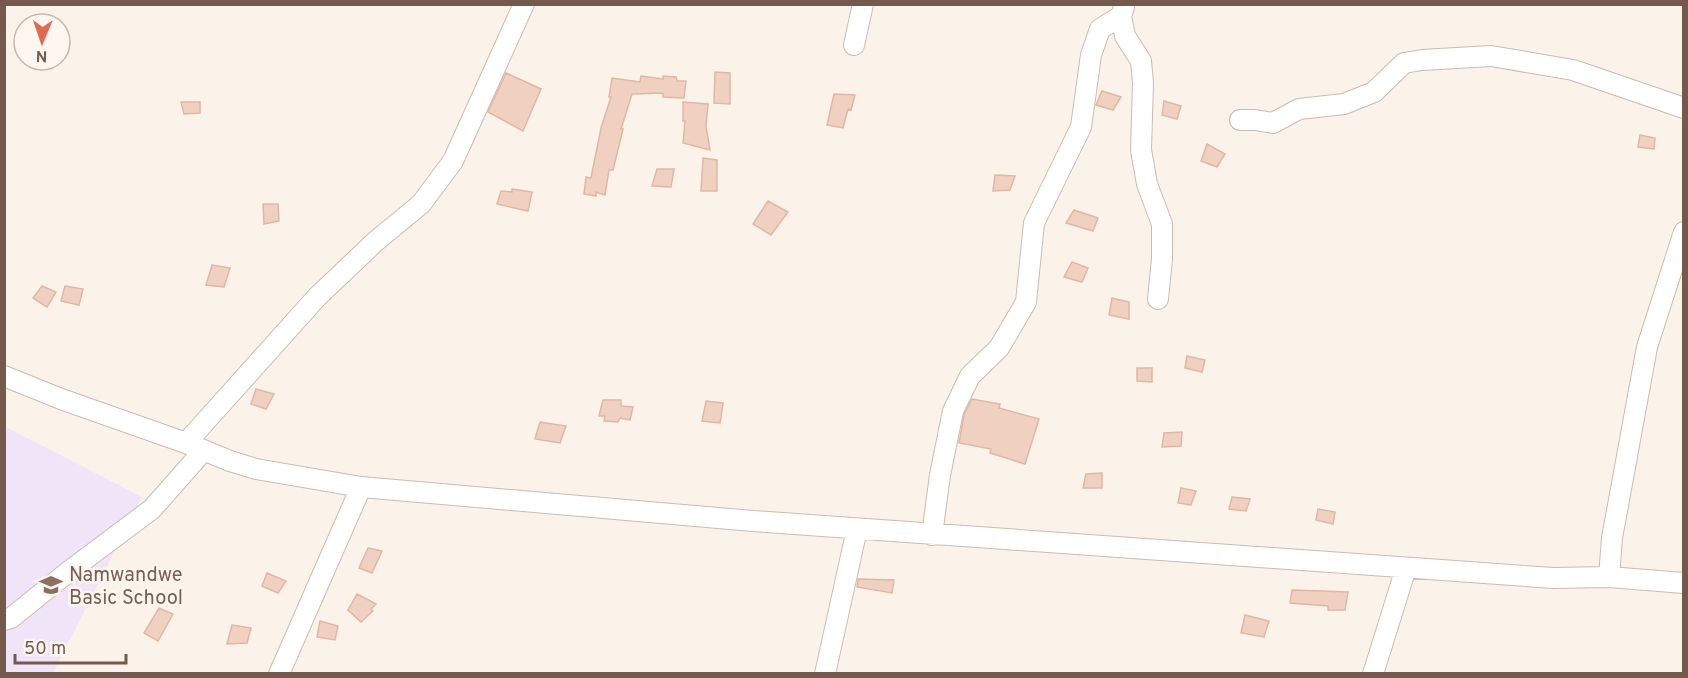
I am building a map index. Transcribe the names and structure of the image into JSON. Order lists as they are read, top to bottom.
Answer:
{
  "places": {
    "school or university": ["Namwandwe Basic School"]
  },
  "scale_bar": "50 m",
  "north": "bottom"
}
